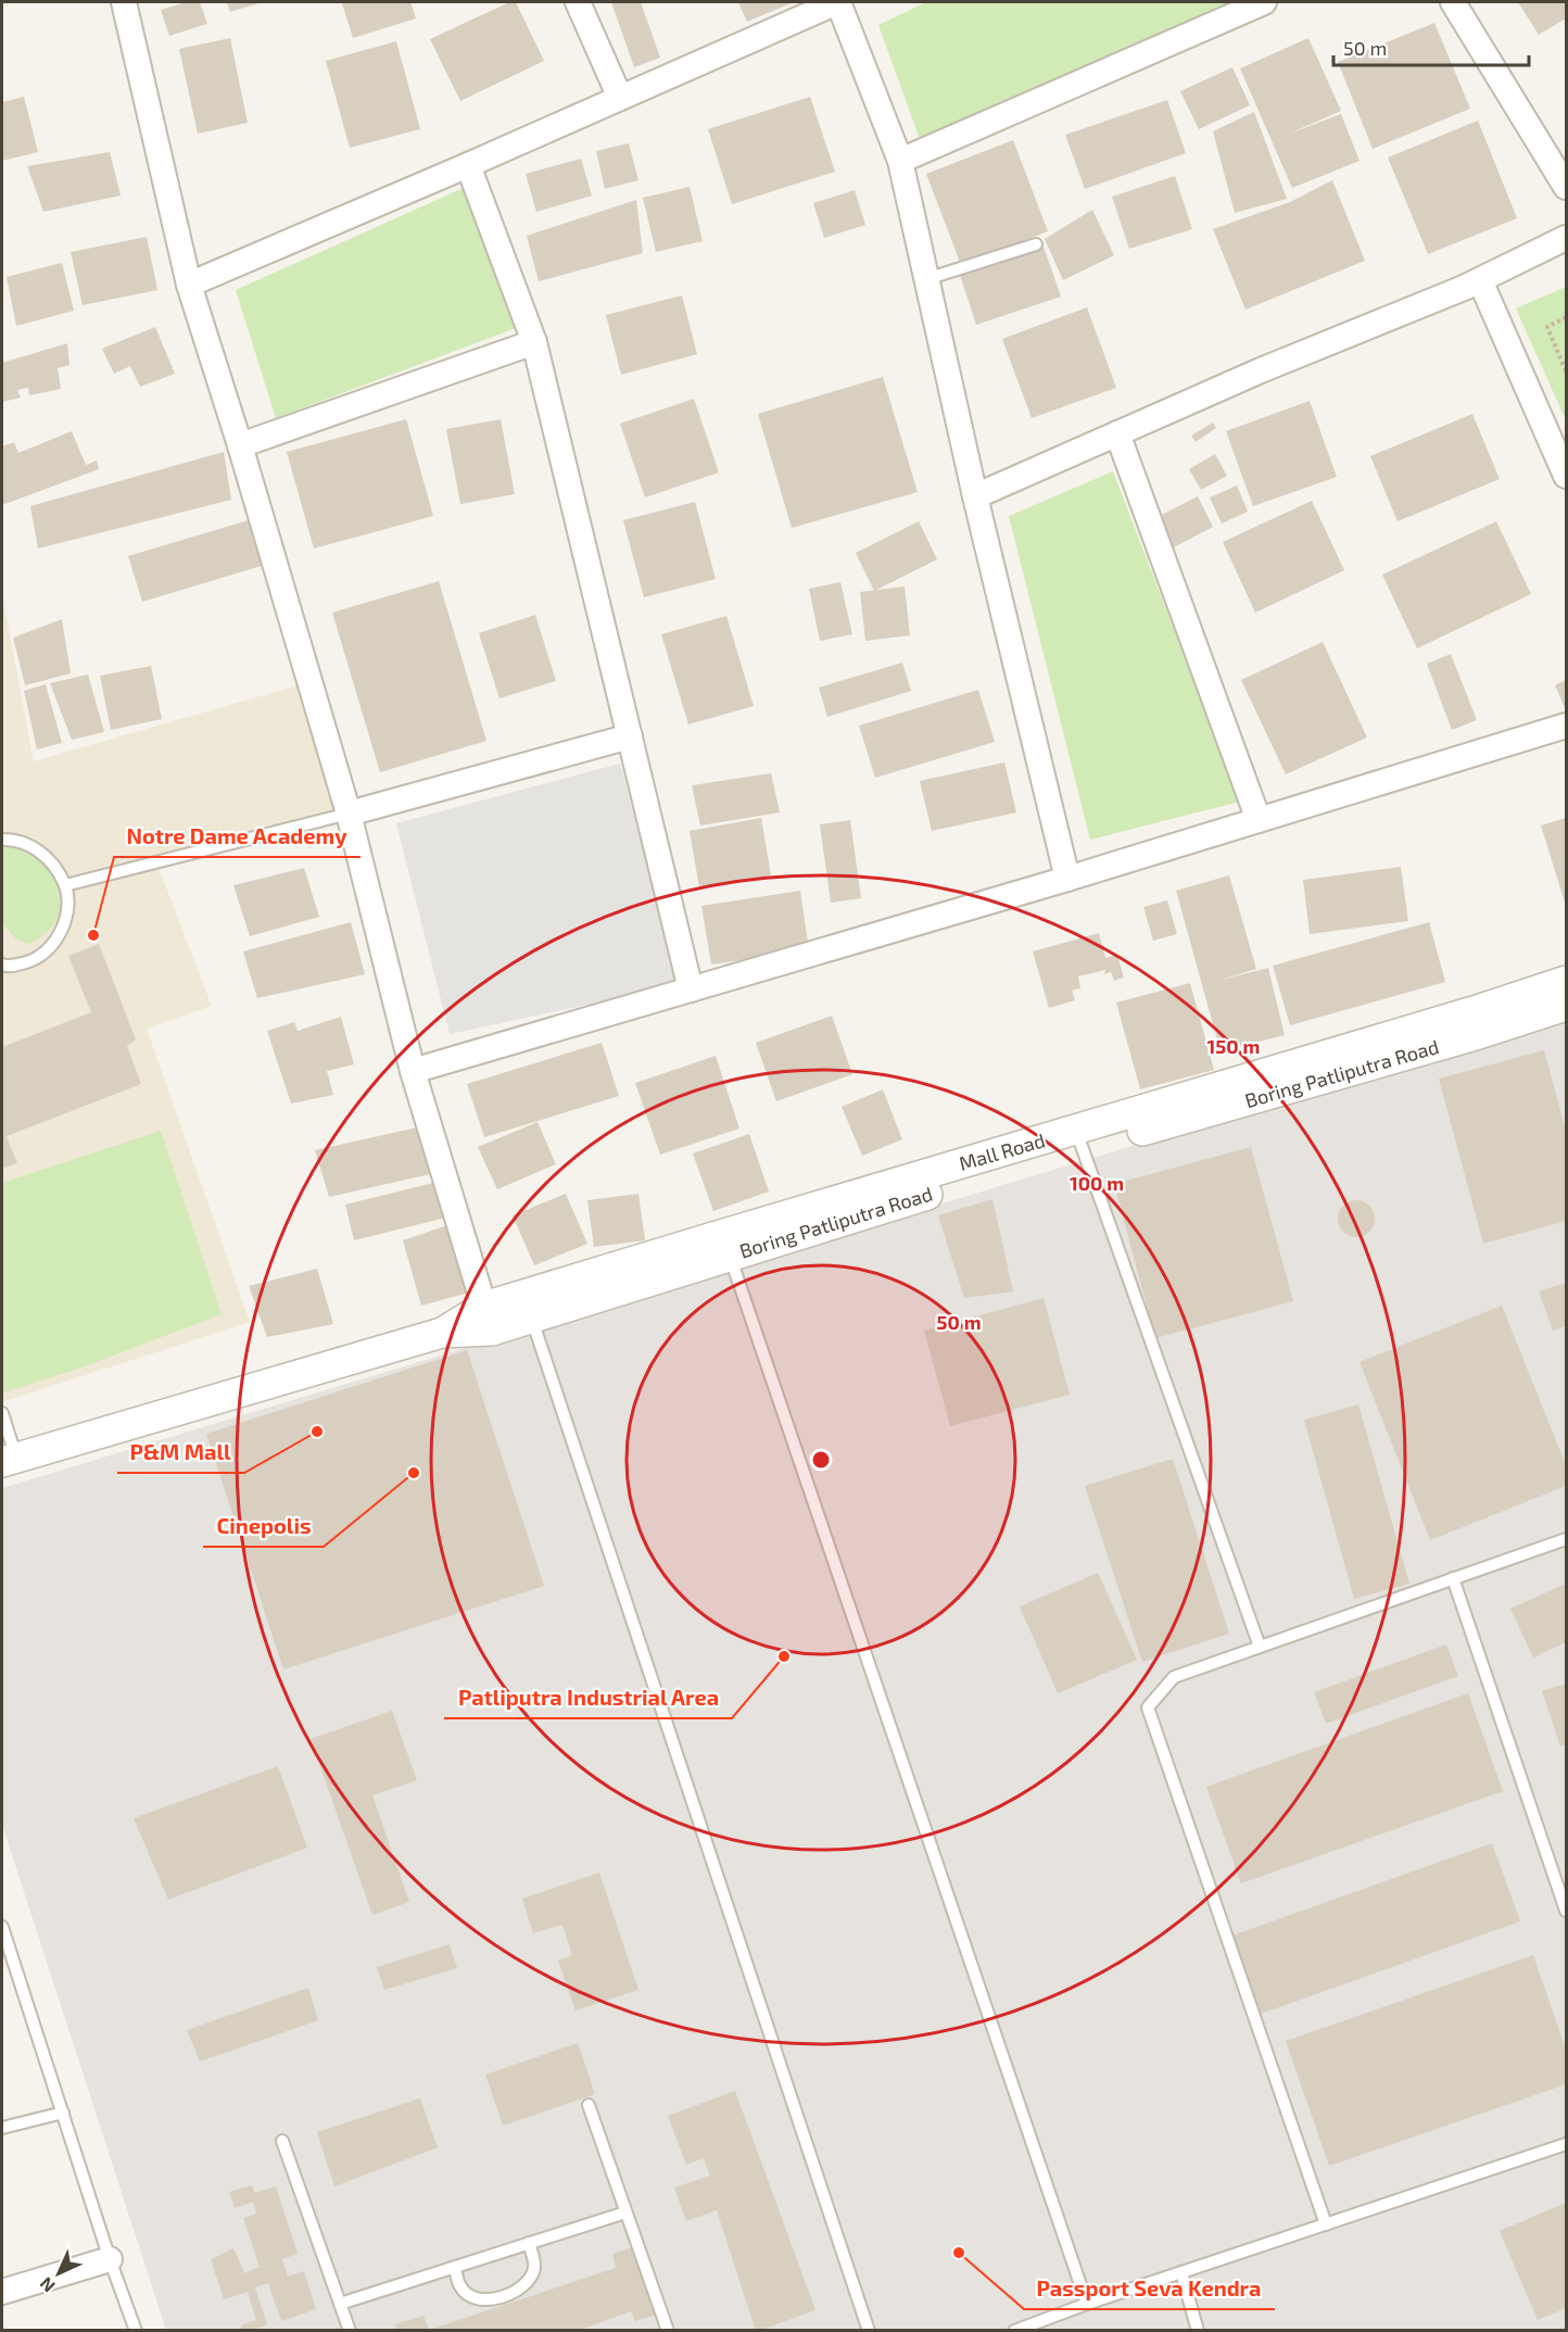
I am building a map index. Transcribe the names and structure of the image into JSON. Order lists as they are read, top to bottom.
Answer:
{
  "streets": {
    "street": ["Mall Road"]
  },
  "places": [
    "Notre Dame Academy",
    "P&M Mall",
    "Cinepolis",
    "Patliputra Industrial Area",
    "Passport Seva Kendra"
  ],
  "scale_bar": "50 m",
  "north": "bottom left",
  "rings": ["150 m", "100 m", "50 m"]
}
